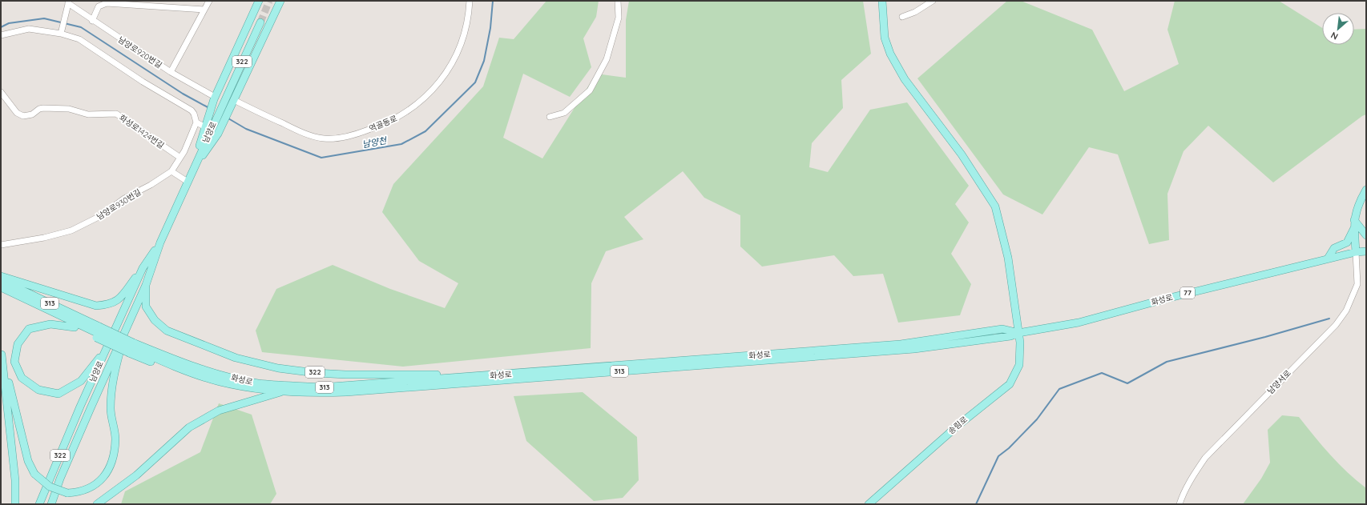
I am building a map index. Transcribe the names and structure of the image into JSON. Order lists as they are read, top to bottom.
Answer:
{
  "streets": {
    "main road": [
      "322",
      "남양로",
      "77",
      "화성로",
      "313",
      "송림로"
    ],
    "street": [
      "남양로920번길",
      "역골동로",
      "화성로1424번길",
      "남양로930번길",
      "남양서로"
    ]
  },
  "crossings": [
    ["322", "남양로"],
    ["322", "화성로"],
    ["화성로1424번길", "남양로930번길"],
    ["화성로", "남양서로"],
    ["화성로", "송림로"]
  ],
  "water": ["남양천"],
  "north": "bottom left"
}
